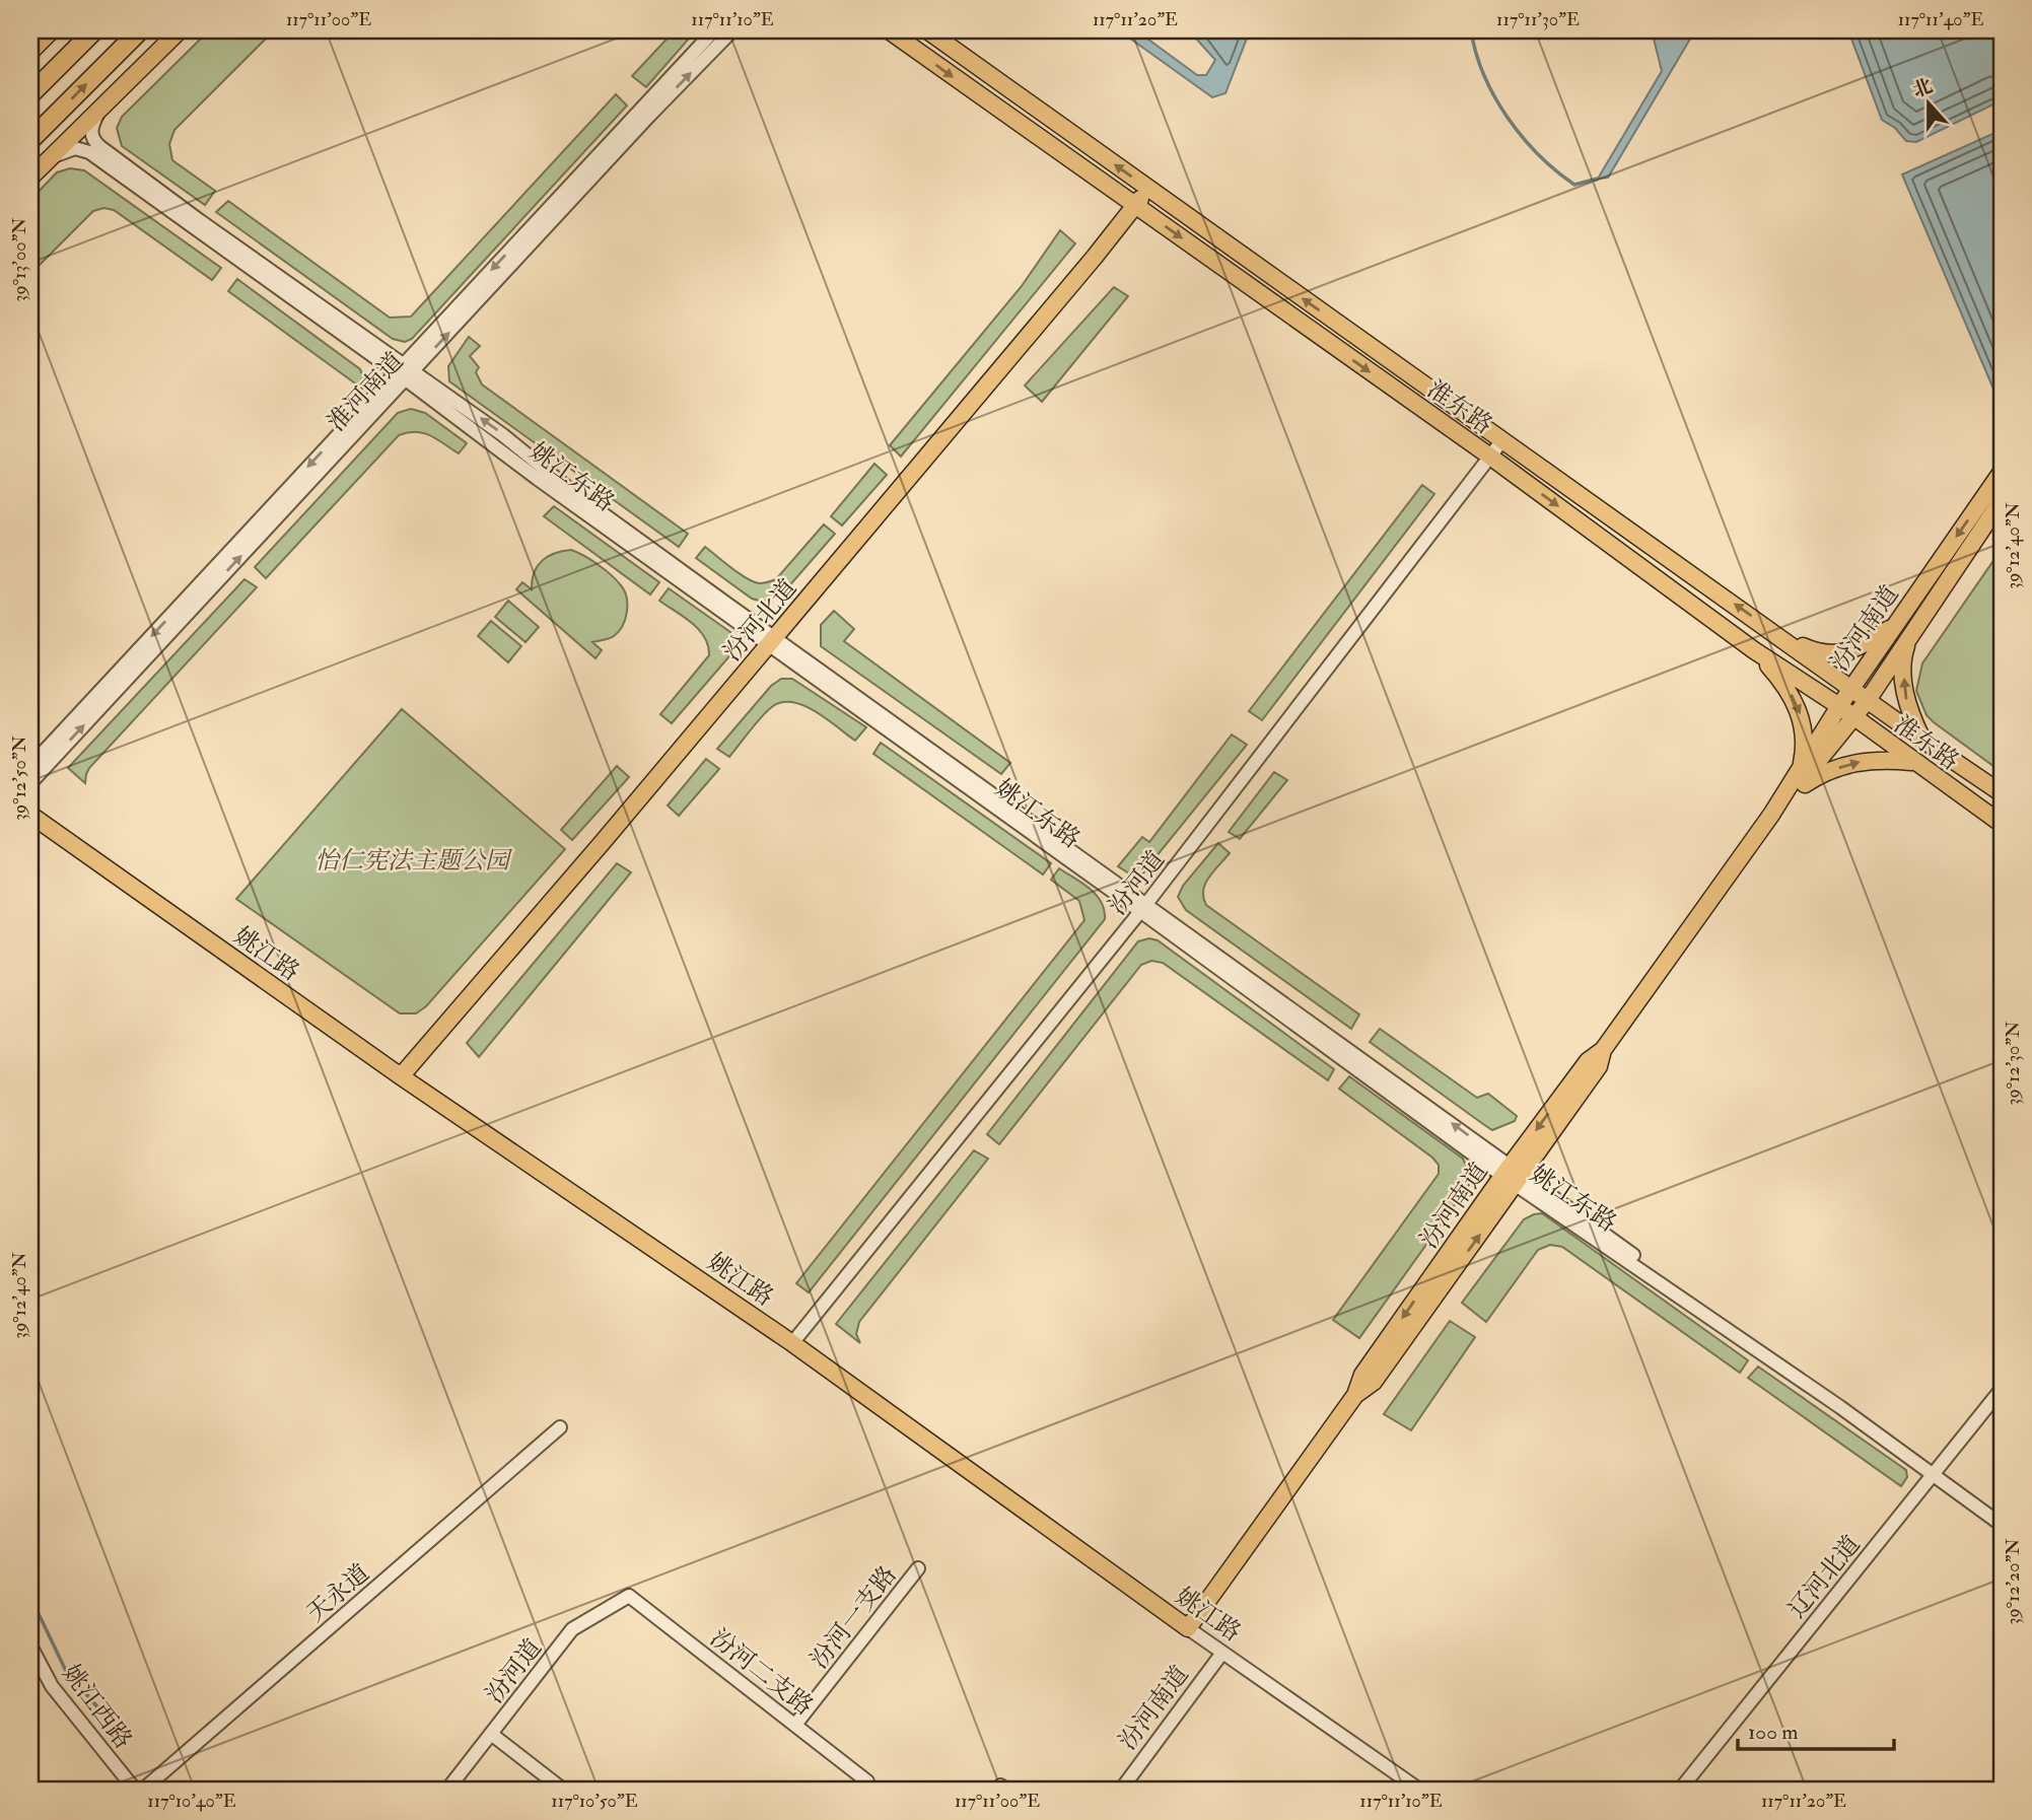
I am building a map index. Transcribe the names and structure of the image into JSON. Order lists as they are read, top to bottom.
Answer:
{
  "streets": {
    "main road": [
      "淮东路",
      "汾河北道",
      "汾河南道",
      "姚江路"
    ],
    "street": [
      "淮河南道",
      "姚江东路",
      "汾河道",
      "辽河北道",
      "天永道",
      "汾河一支路",
      "汾河二支路",
      "姚江西路"
    ]
  },
  "crossings": [
    ["淮河南道", "姚江东路"],
    ["淮东路", "汾河北道"],
    ["淮东路", "汾河南道"],
    ["淮东路", "汾河道"],
    ["姚江东路", "汾河北道"],
    ["姚江东路", "汾河南道"],
    ["姚江东路", "汾河道"],
    ["姚江东路", "辽河北道"],
    ["汾河北道", "姚江路"],
    ["汾河南道", "姚江路"],
    ["汾河道", "姚江路"],
    ["汾河道", "汾河二支路"],
    ["汾河一支路", "汾河二支路"]
  ],
  "parks": ["怡仁宪法主题公园"],
  "scale_bar": "100 m",
  "north": "top",
  "coordinates": [
    "117°11'00\"E",
    "117°11'10\"E",
    "117°11'20\"E",
    "117°11'30\"E",
    "117°11'40\"E",
    "39°13'00\"N",
    "39°12'40\"N",
    "39°12'50\"N",
    "39°12'30\"N",
    "39°12'20\"N",
    "117°10'40\"E",
    "117°10'50\"E"
  ]
}
